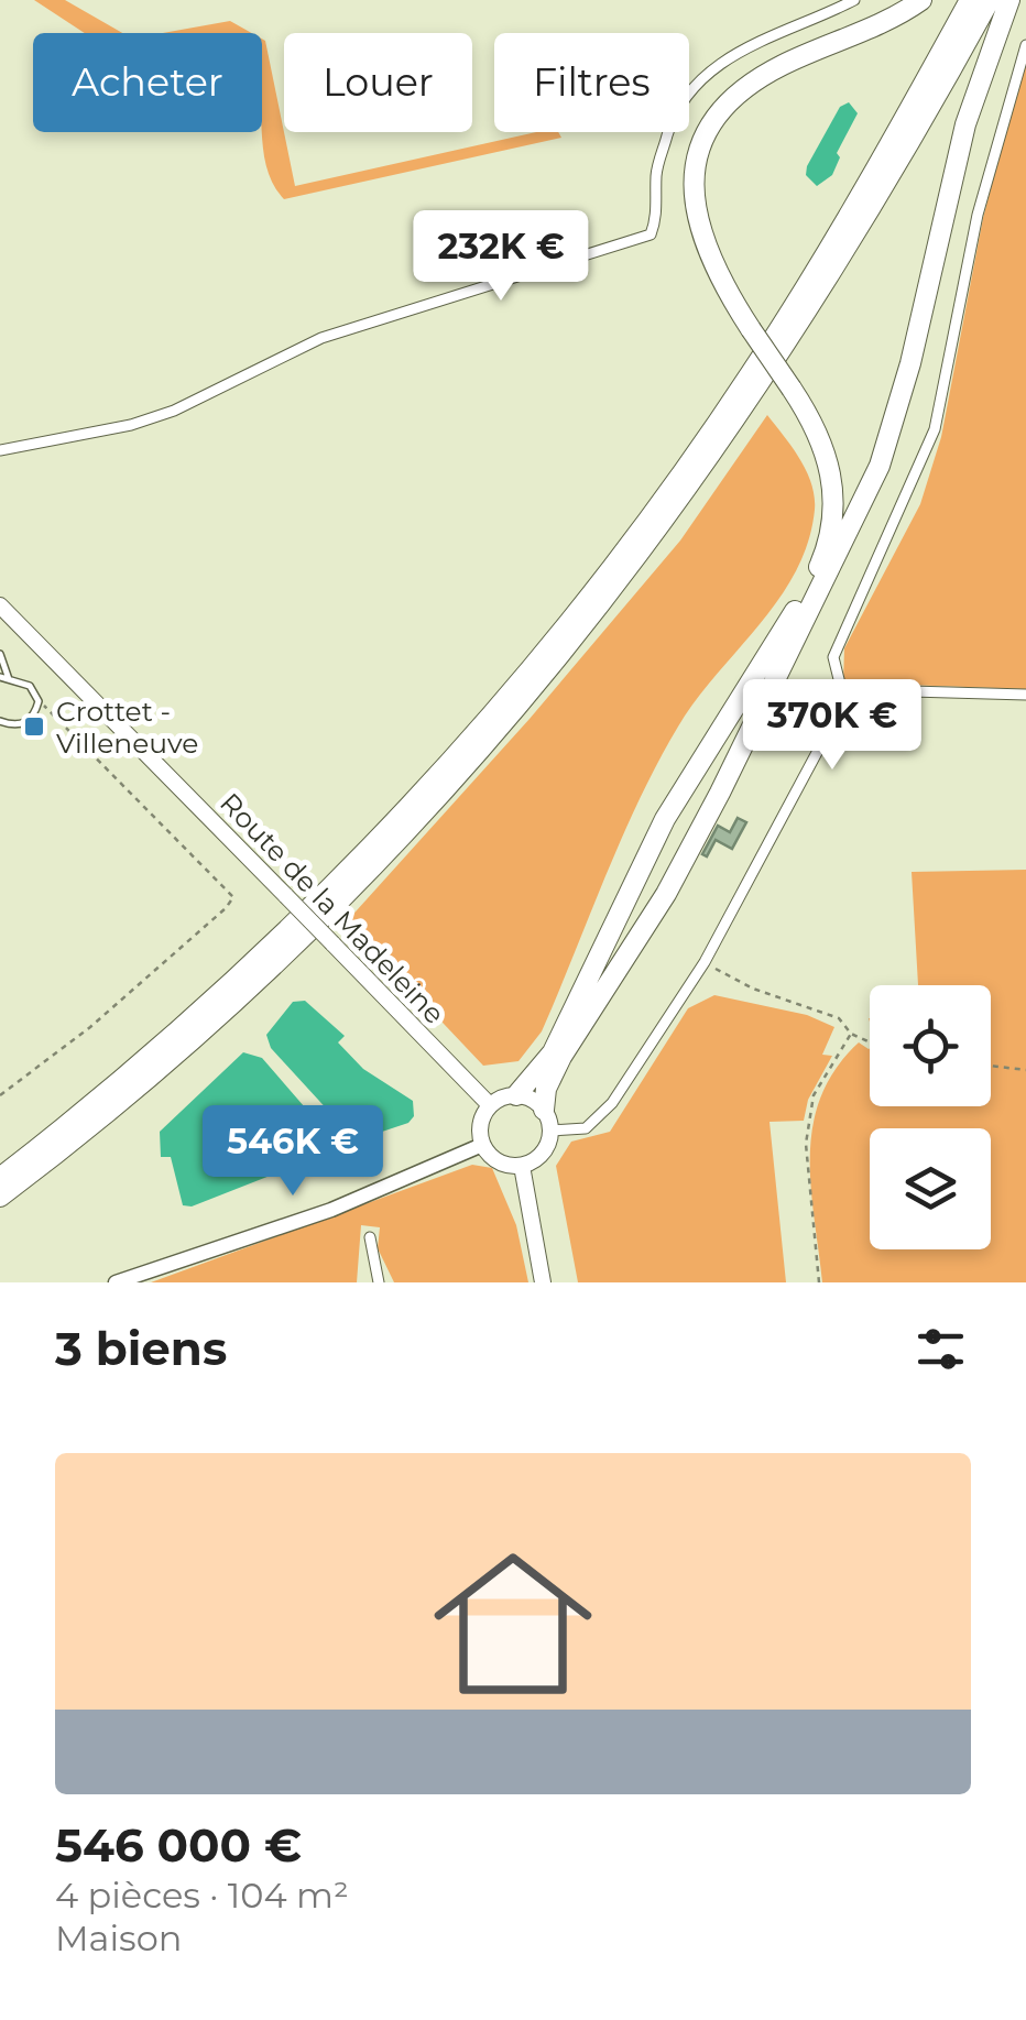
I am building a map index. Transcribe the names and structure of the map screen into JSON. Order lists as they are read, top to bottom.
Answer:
{
  "streets": {
    "main road": ["Route de la Madeleine"]
  },
  "places": {
    "transit": ["Crottet - Villeneuve"]
  },
  "page": {
    "chip": ["Acheter", "Louer", "Filtres"],
    "price": ["232K €", "370K €", "546K €"],
    "heading": "3 biens",
    "list": [
      {
        "name": "546 000 €",
        "note": "4 pièces · 104 m² · Maison"
      }
    ]
  }
}
